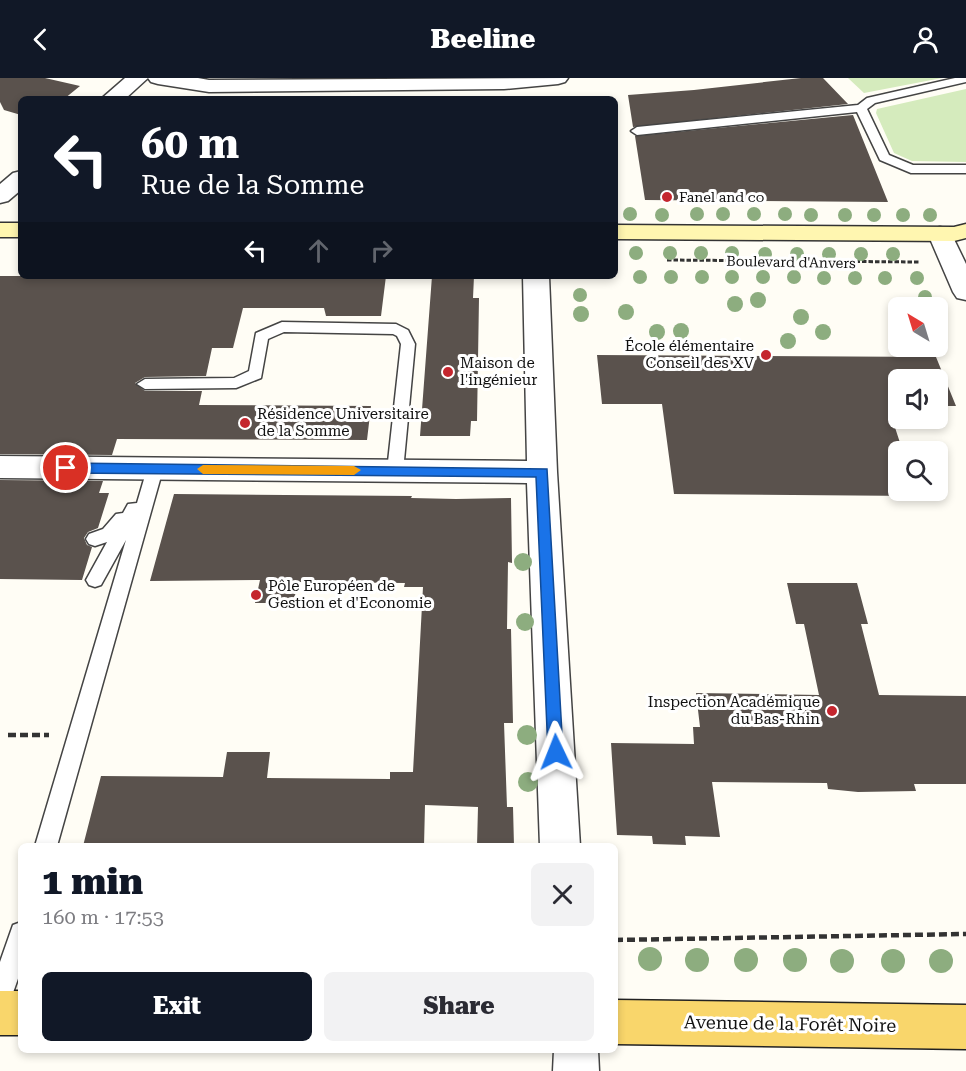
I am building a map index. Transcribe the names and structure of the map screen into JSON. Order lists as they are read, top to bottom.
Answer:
{
  "streets": {
    "main road": ["Boulevard d'Anvers", "Avenue de la Forêt Noire"]
  },
  "places": [
    "Fanel and co",
    "École élémentaire Conseil des XV",
    "Maison de l'ingénieur",
    "Résidence Universitaire de la Somme",
    "Pôle Européen de Gestion et d'Economie",
    "Inspection Académique du Bas-Rhin"
  ],
  "north": "top left",
  "page": {
    "header": "Beeline",
    "turn": ["60 m", "Rue de la Somme"],
    "heading": ["1 min", "160 m · 17:53"],
    "buttons": ["Exit", "Share"]
  }
}
